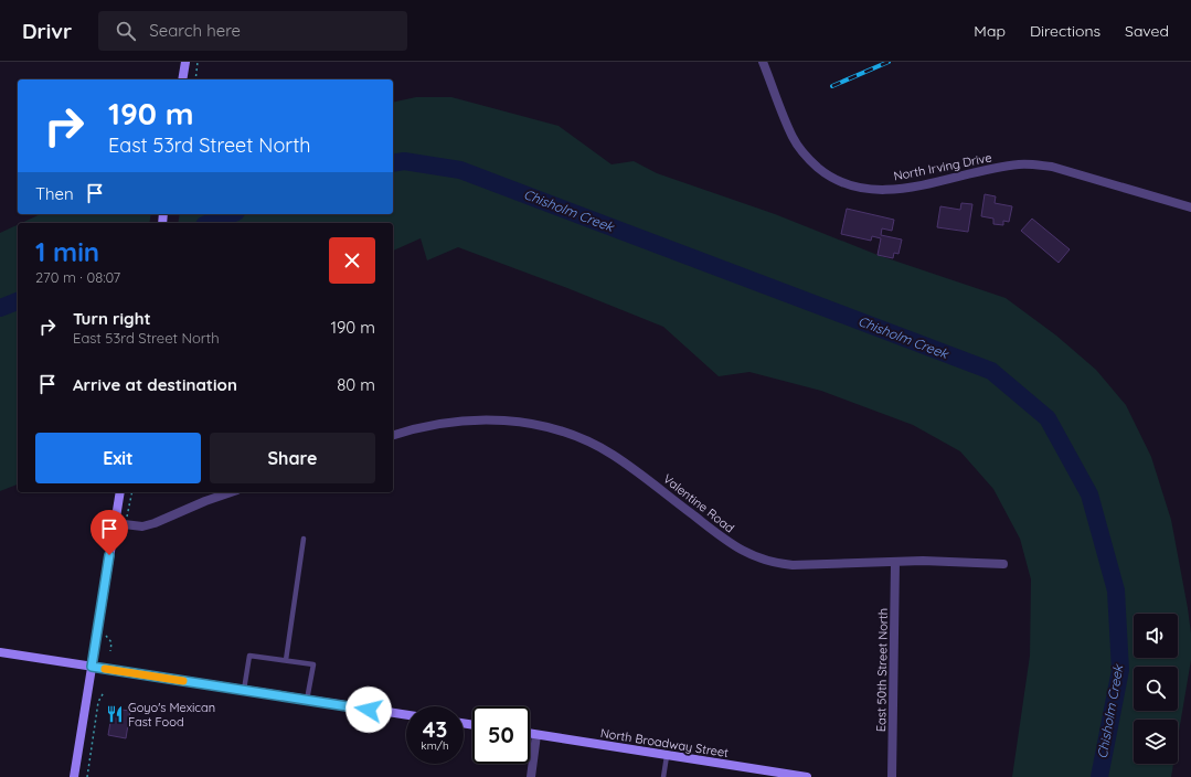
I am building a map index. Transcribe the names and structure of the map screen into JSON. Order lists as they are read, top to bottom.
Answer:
{
  "streets": {
    "main road": ["North Broadway Street"],
    "street": ["North Irving Drive", "Valentine Road", "East 50th Street North"]
  },
  "crossings": [
    ["Valentine Road", "East 50th Street North"]
  ],
  "water": ["Chisholm Creek"],
  "places": {
    "restaurant": ["Goyo's Mexican Fast Food"]
  },
  "page": {
    "header": "Drivr",
    "search": "Search here",
    "nav": ["Map", "Directions", "Saved"],
    "turn": ["190 m", "East 53rd Street North"],
    "then": "Then",
    "heading": ["1 min", "270 m · 08:07"],
    "list": [
      {
        "name": "Turn right",
        "note": "East 53rd Street North",
        "value": "190 m"
      },
      {
        "name": "Arrive at destination",
        "value": "80 m"
      }
    ],
    "buttons": ["Exit", "Share"],
    "speed": "43 km/h",
    "limit": "50"
  }
}
